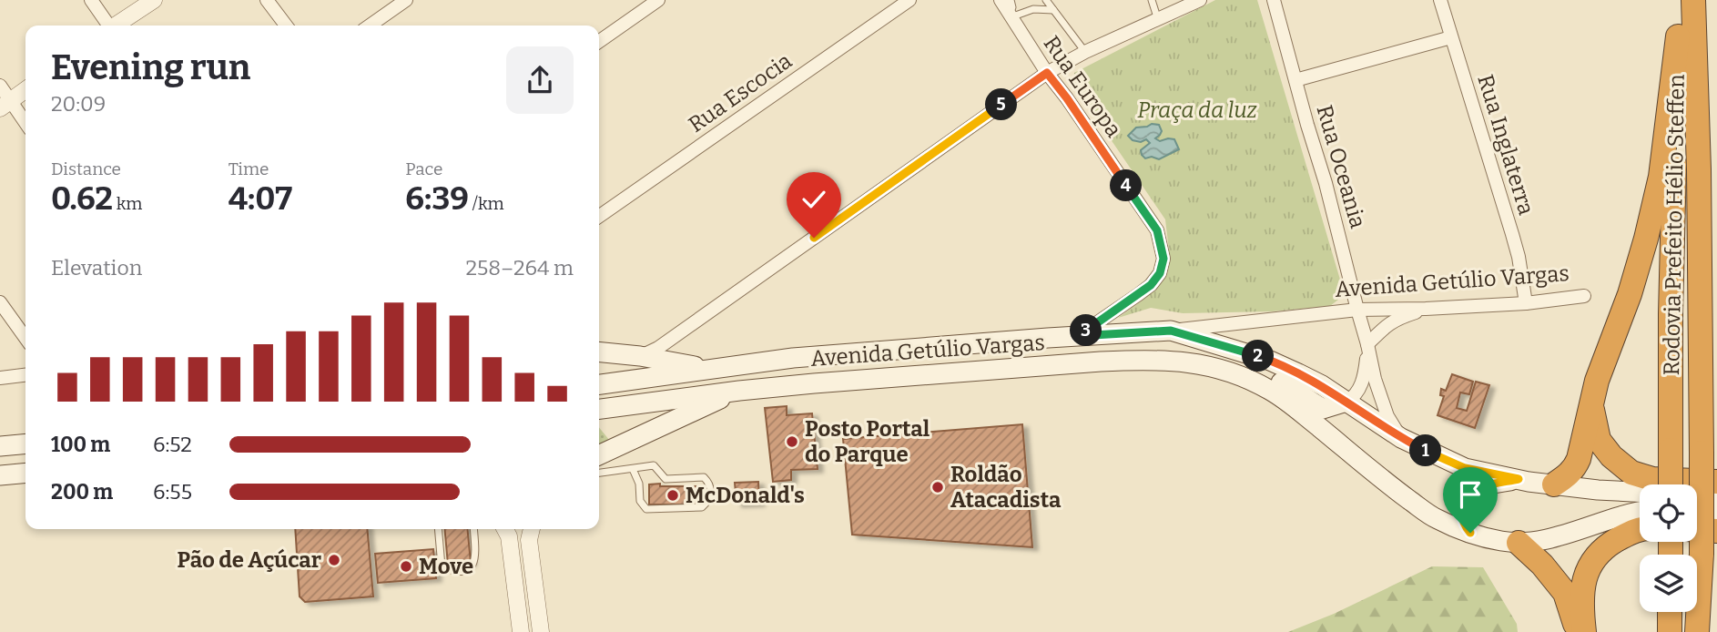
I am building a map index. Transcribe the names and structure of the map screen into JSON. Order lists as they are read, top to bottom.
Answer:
{
  "streets": {
    "highway": ["Rodovia Prefeito Hélio Steffen"],
    "main road": ["Avenida Getúlio Vargas"],
    "street": [
      "Rua Europa",
      "Rua Escocia",
      "Rua Inglaterra",
      "Rua Oceania"
    ]
  },
  "crossings": [
    ["Rua Europa", "Avenida Getúlio Vargas"],
    ["Rua Inglaterra", "Avenida Getúlio Vargas"],
    ["Rua Oceania", "Avenida Getúlio Vargas"]
  ],
  "parks": ["Praça da luz"],
  "places": [
    "Posto Portal do Parque",
    "Roldão Atacadista",
    "McDonald's",
    "Pão de Açúcar",
    "Move"
  ],
  "page": {
    "heading": ["Evening run", "20:09"],
    "pins": [
      "5",
      "4",
      "3",
      "2",
      "1"
    ],
    "stats": [
      ["Distance", "0.62 km"],
      ["Time", "4:07"],
      ["Pace", "6:39 /km"]
    ],
    "chart": ["Elevation", "258–264 m"],
    "list": [
      {
        "name": "100 m",
        "note": "6:52"
      },
      {
        "name": "200 m",
        "note": "6:55"
      }
    ]
  }
}
